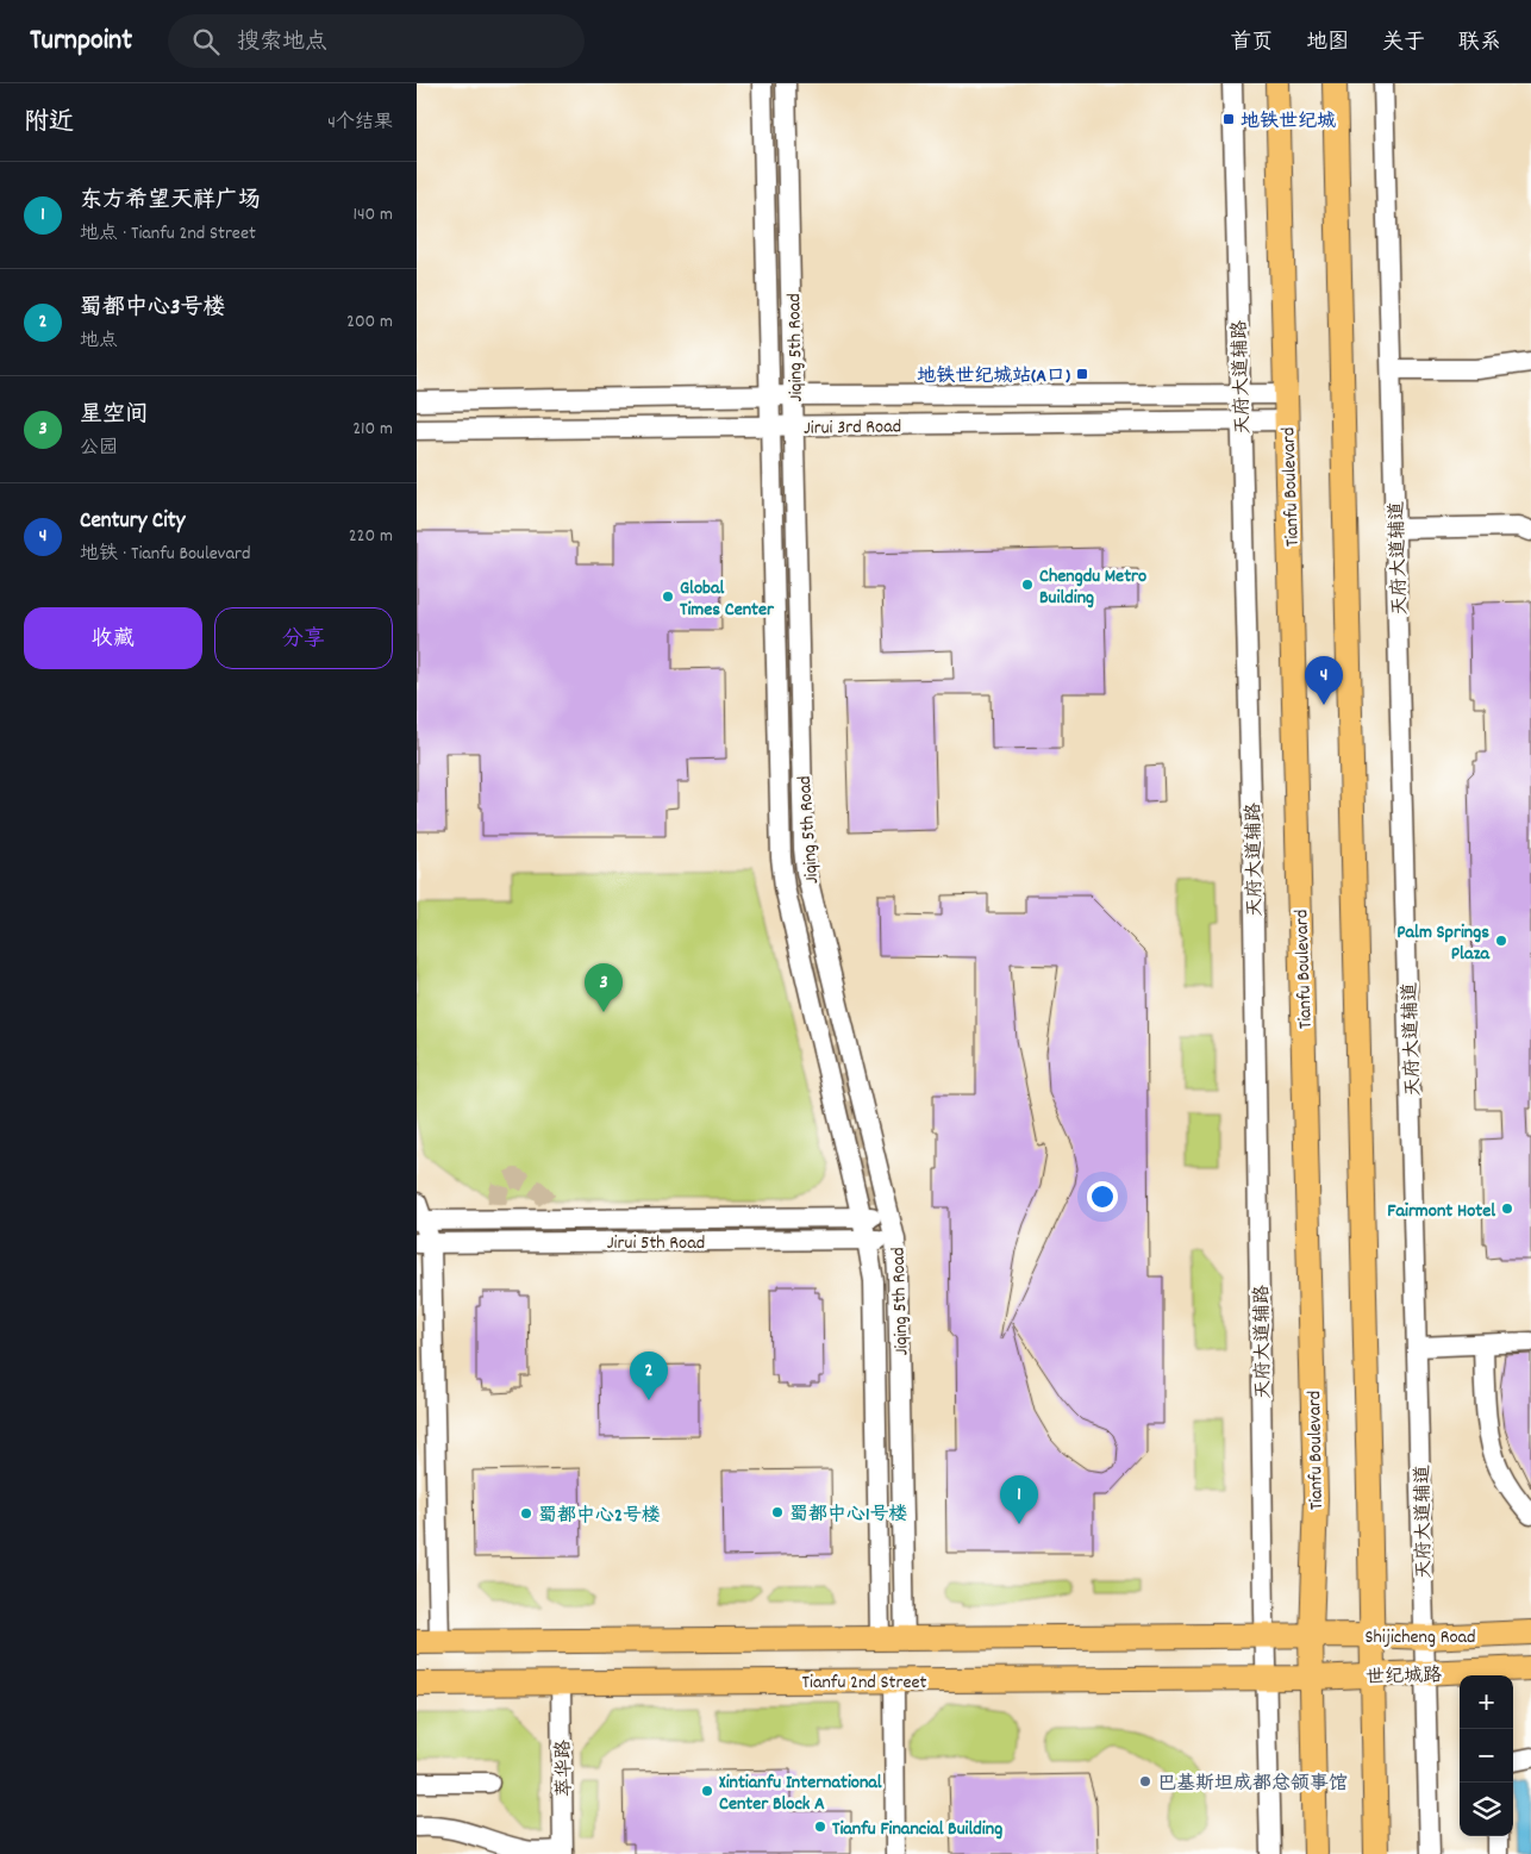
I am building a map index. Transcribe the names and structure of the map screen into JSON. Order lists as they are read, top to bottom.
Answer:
{
  "streets": {
    "main road": [
      "Tianfu Boulevard",
      "Shijicheng Road",
      "世纪城路",
      "Tianfu 2nd Street"
    ],
    "street": [
      "Jiqing 5th Road",
      "天府大道辅路",
      "Jirui 3rd Road",
      "天府大道辅道",
      "Jirui 5th Road",
      "萃华路"
    ]
  },
  "crossings": [
    ["Jiqing 5th Road", "Jirui 3rd Road"],
    ["Jiqing 5th Road", "Jirui 5th Road"],
    ["天府大道辅路", "Jirui 3rd Road"],
    ["Jirui 3rd Road", "Tianfu Boulevard"],
    ["Tianfu Boulevard", "Shijicheng Road"],
    ["Tianfu Boulevard", "世纪城路"],
    ["Tianfu Boulevard", "Tianfu 2nd Street"],
    ["天府大道辅道", "Shijicheng Road"],
    ["天府大道辅道", "世纪城路"],
    ["世纪城路", "Tianfu 2nd Street"],
    ["Tianfu 2nd Street", "萃华路"]
  ],
  "places": {
    "transit": ["地铁世纪城", "地铁世纪城站(A口)"],
    "other": [
      "Chengdu Metro Building",
      "Global Times Center",
      "Palm Springs Plaza",
      "Fairmont Hotel",
      "蜀都中心1号楼",
      "蜀都中心2号楼",
      "巴基斯坦成都总领事馆",
      "Xintianfu International Center Block A",
      "Tianfu Financial Building"
    ]
  },
  "page": {
    "header": "Turnpoint",
    "search": "搜索地点",
    "nav": [
      "首页",
      "地图",
      "关于",
      "联系"
    ],
    "heading": ["附近", "4个结果"],
    "list": [
      {
        "mark": "1",
        "name": "东方希望天祥广场",
        "note": "地点 · Tianfu 2nd Street",
        "value": "140 m"
      },
      {
        "mark": "2",
        "name": "蜀都中心3号楼",
        "note": "地点",
        "value": "200 m"
      },
      {
        "mark": "3",
        "name": "星空间",
        "note": "公园",
        "value": "210 m"
      },
      {
        "mark": "4",
        "name": "Century City",
        "note": "地铁 · Tianfu Boulevard",
        "value": "220 m"
      }
    ],
    "buttons": ["收藏", "分享"],
    "pins": [
      "4",
      "3",
      "2",
      "1"
    ],
    "map_buttons": ["+", "−"]
  }
}
